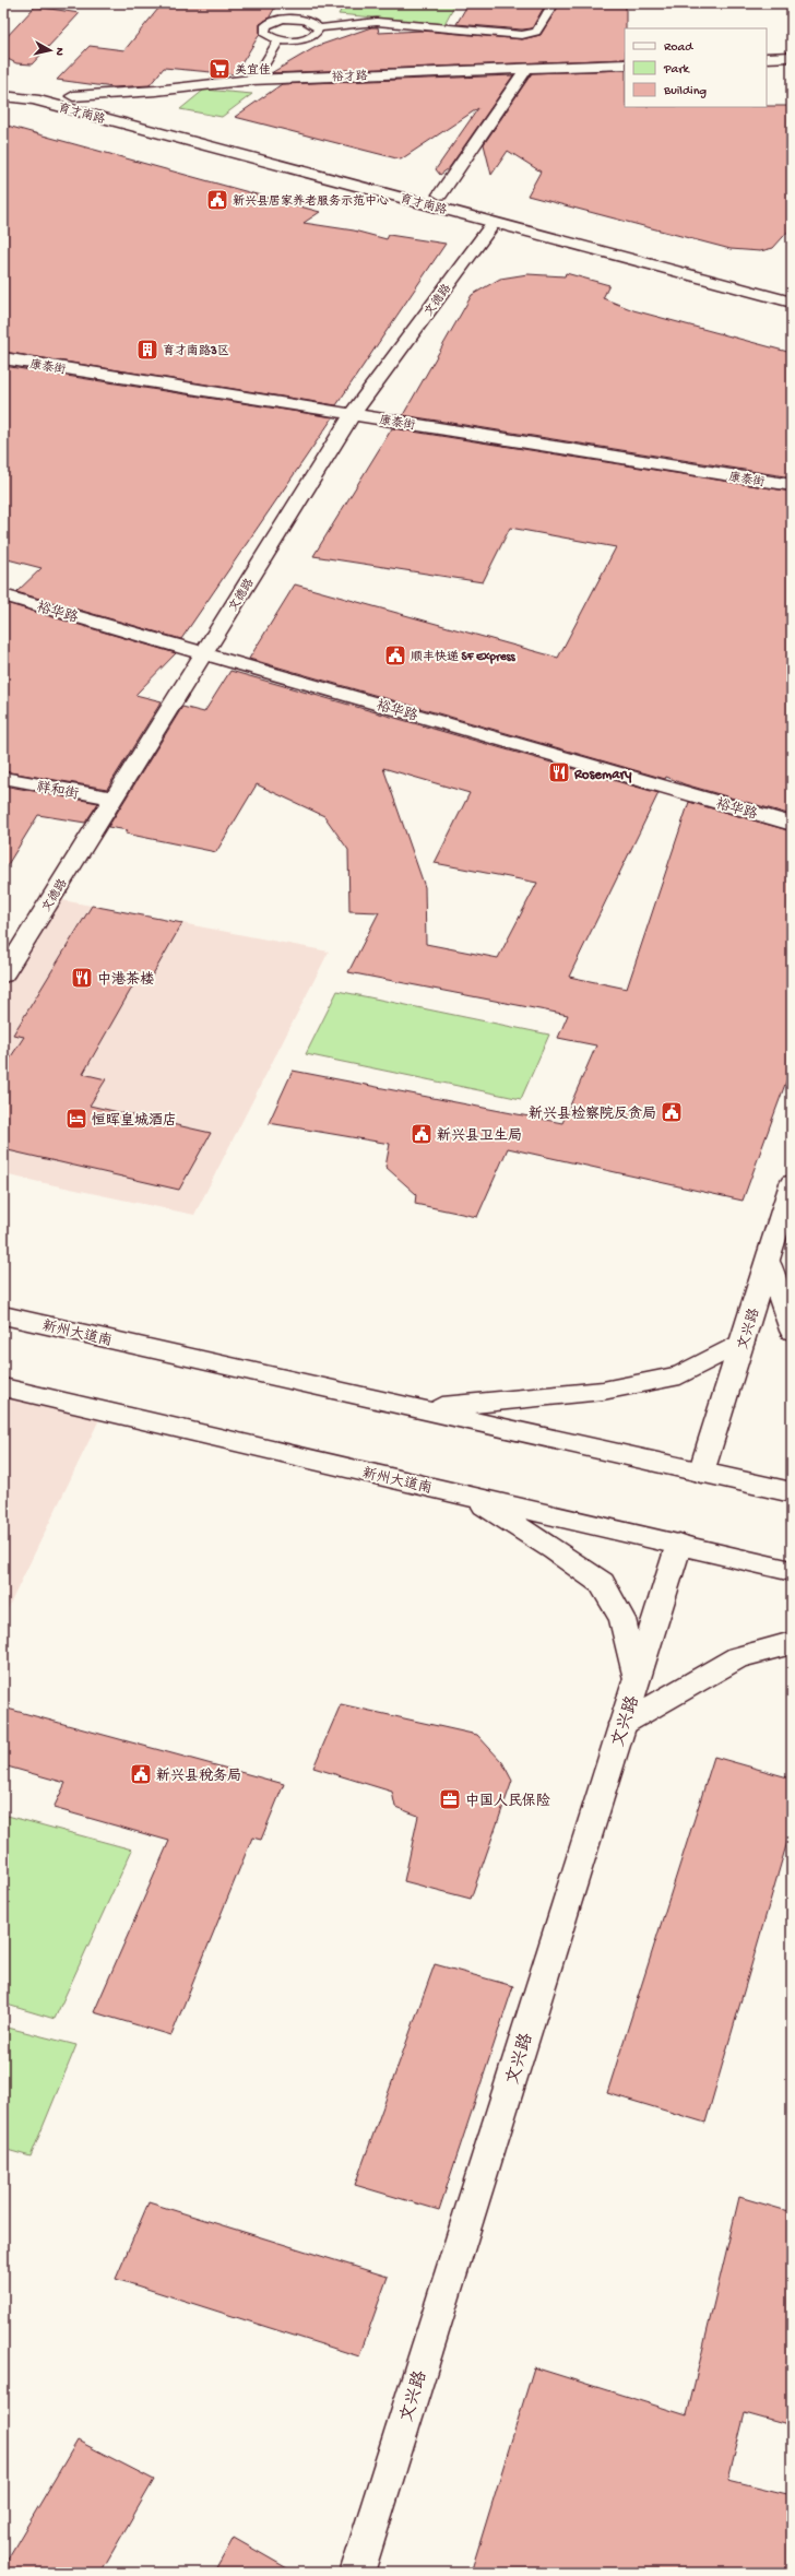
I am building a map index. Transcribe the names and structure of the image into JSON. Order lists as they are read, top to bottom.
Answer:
{
  "streets": {
    "street": [
      "裕才路",
      "育才南路",
      "文德路",
      "康泰街",
      "裕华路",
      "祥和街",
      "文兴路",
      "新州大道南"
    ]
  },
  "crossings": [
    ["裕才路", "育才南路"],
    ["育才南路", "文德路"],
    ["文德路", "康泰街"],
    ["文德路", "裕华路"],
    ["文德路", "祥和街"],
    ["文兴路", "新州大道南"]
  ],
  "places": {
    "supermarket": ["美宜佳"],
    "public building": [
      "新兴县居家养老服务示范中心",
      "顺丰快递 SF Express",
      "新兴县检察院反贪局",
      "新兴县卫生局",
      "新兴县税务局"
    ],
    "building": ["育才南路3区"],
    "restaurant": ["Rosemary", "中港茶楼"],
    "hotel": ["恒晖皇城酒店"],
    "office": ["中国人民保险"]
  },
  "legend": ["Road", "Park", "Building"],
  "north": "right"
}
